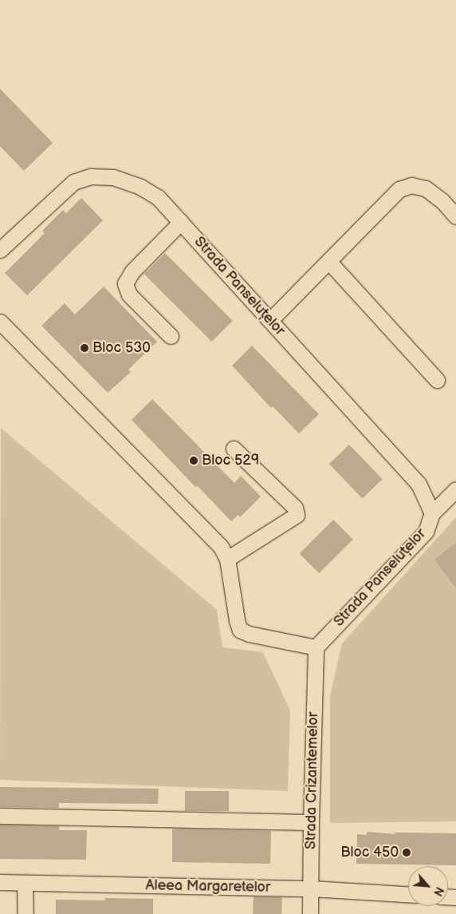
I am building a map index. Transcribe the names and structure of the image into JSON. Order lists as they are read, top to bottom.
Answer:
{
  "streets": {
    "street": ["Strada Panseluțelor", "Strada Crizantemelor", "Aleea Margaretelor"]
  },
  "crossings": [
    ["Strada Panseluțelor", "Strada Crizantemelor"],
    ["Strada Crizantemelor", "Aleea Margaretelor"]
  ],
  "places": ["Bloc 530", "Bloc 529", "Bloc 450"],
  "north": "bottom right"
}
